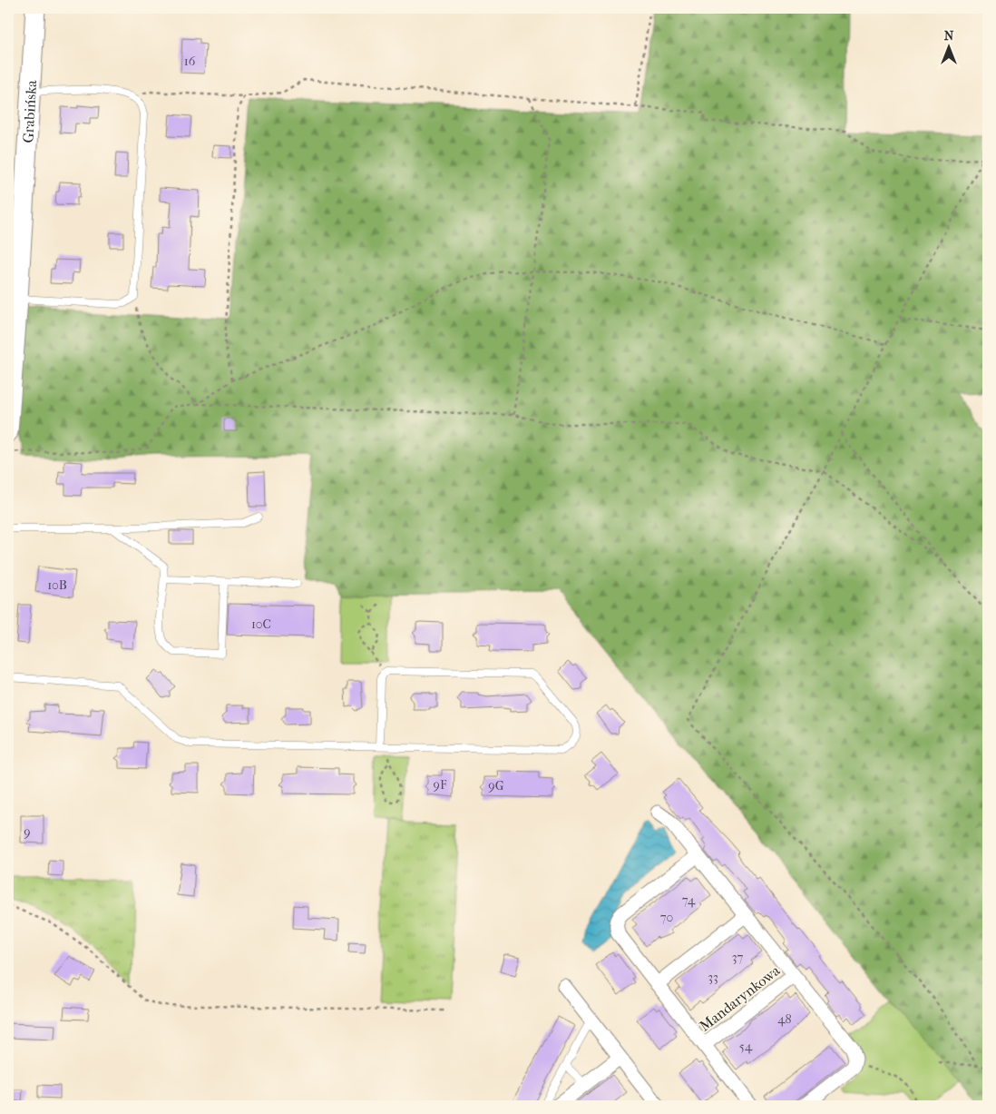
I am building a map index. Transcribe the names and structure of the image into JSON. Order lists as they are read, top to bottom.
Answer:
{
  "streets": {
    "street": ["Grabińska", "Mandarynkowa"]
  },
  "house_numbers": [
    "16",
    "10B",
    "10C",
    "9F",
    "9G",
    "9",
    "74",
    "70",
    "37",
    "33",
    "48",
    "54"
  ],
  "north": "top"
}
